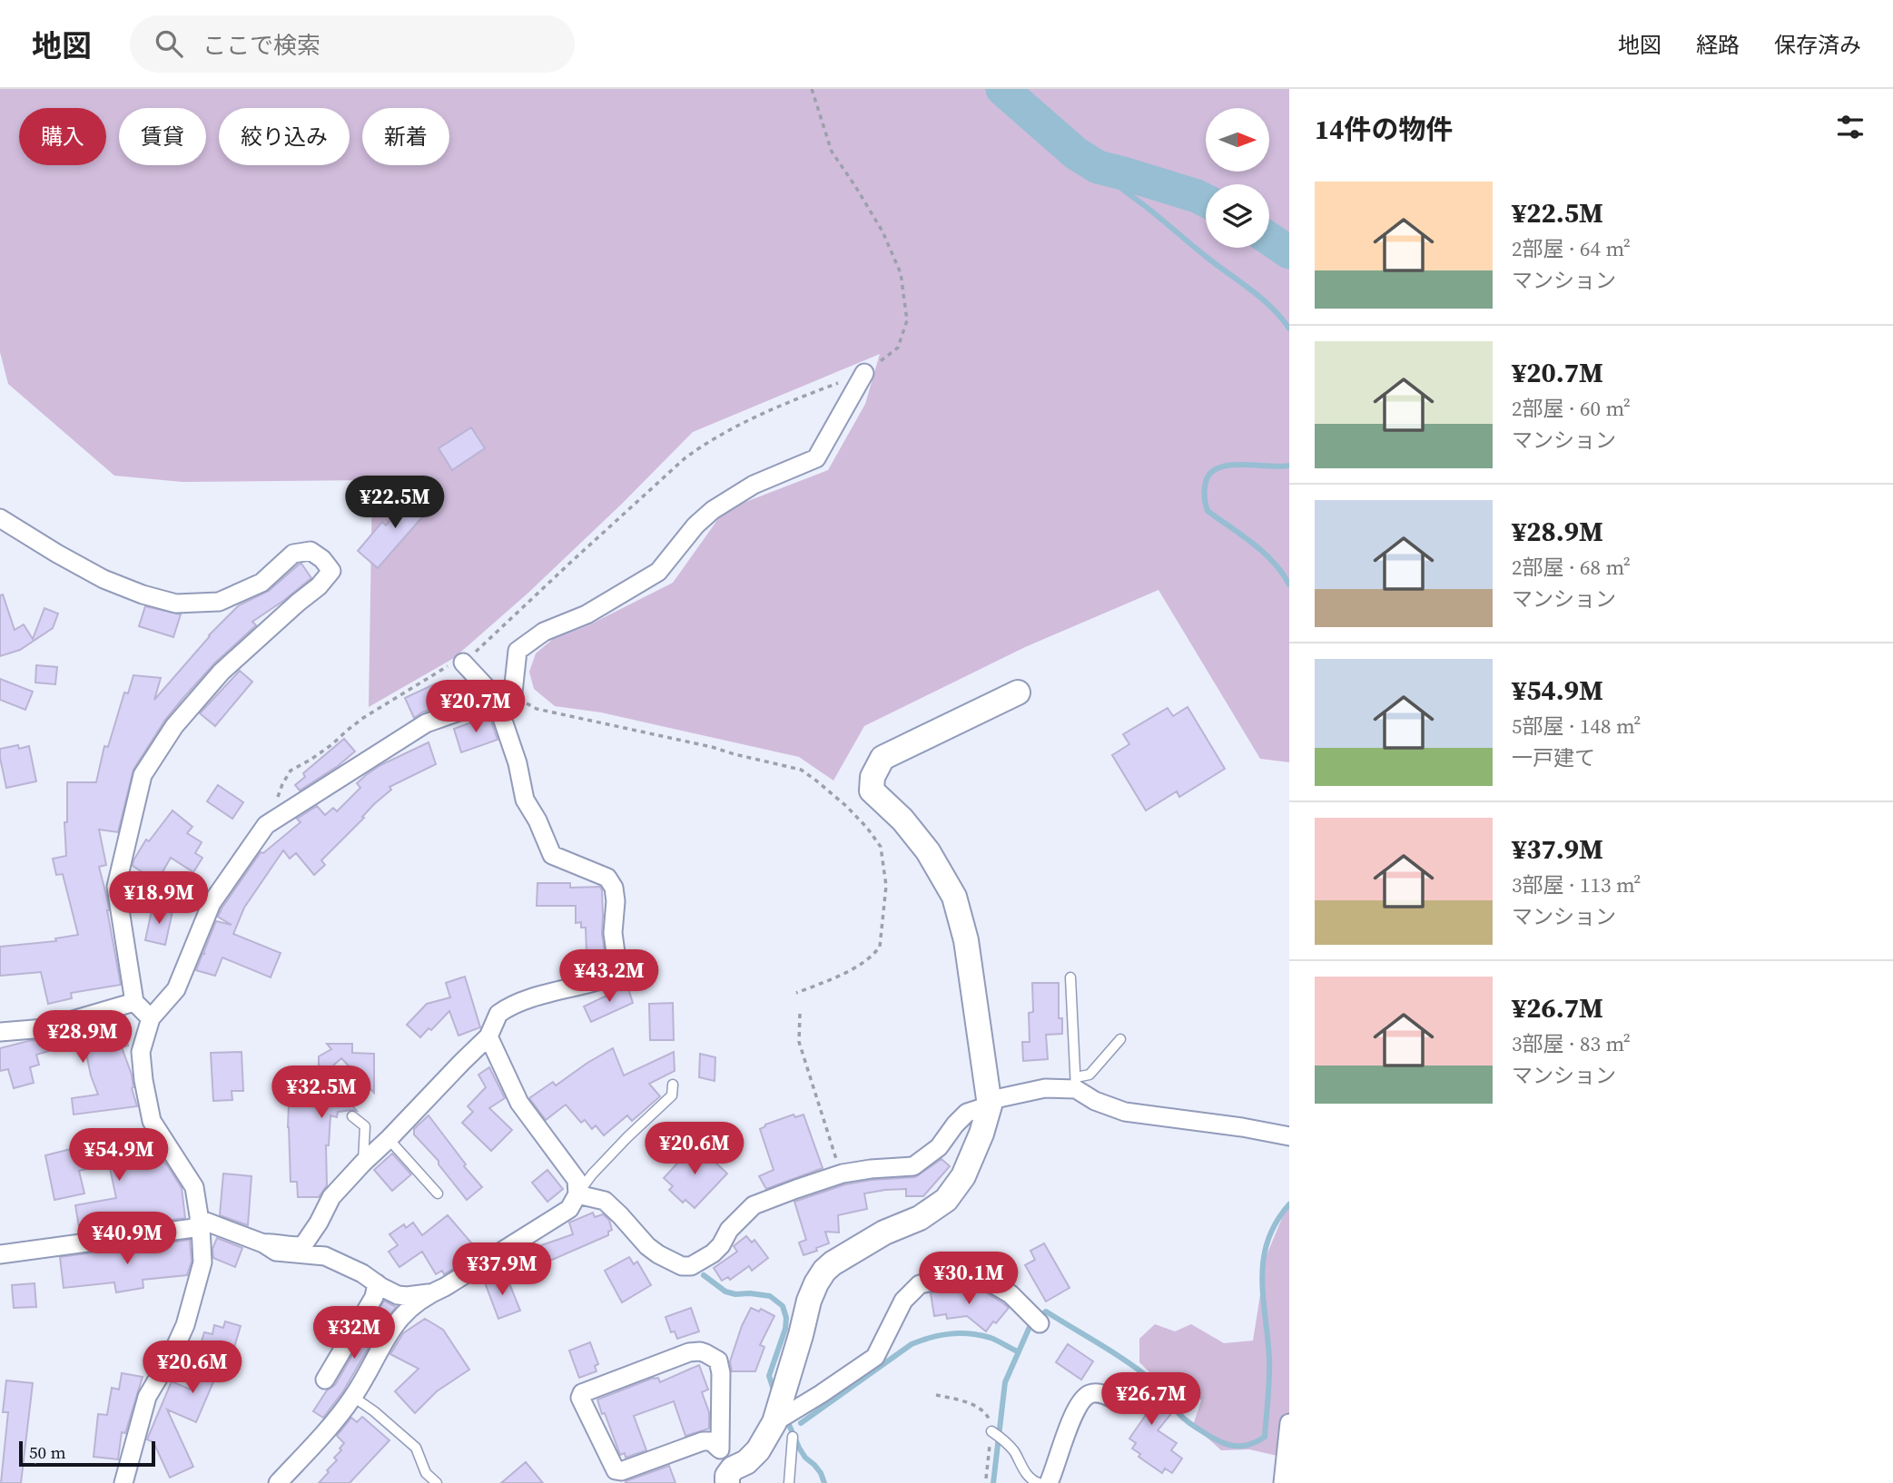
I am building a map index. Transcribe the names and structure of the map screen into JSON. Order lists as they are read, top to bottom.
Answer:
{
  "scale_bar": "50 m",
  "north": "right",
  "page": {
    "header": "地図",
    "search": "ここで検索",
    "nav": ["地図", "経路", "保存済み"],
    "heading": "14件の物件",
    "chip": [
      "購入",
      "賃貸",
      "絞り込み",
      "新着"
    ],
    "list": [
      {
        "name": "¥22.5M",
        "note": "2部屋 · 64 m² · マンション"
      },
      {
        "name": "¥20.7M",
        "note": "2部屋 · 60 m² · マンション"
      },
      {
        "name": "¥28.9M",
        "note": "2部屋 · 68 m² · マンション"
      },
      {
        "name": "¥54.9M",
        "note": "5部屋 · 148 m² · 一戸建て"
      },
      {
        "name": "¥37.9M",
        "note": "3部屋 · 113 m² · マンション"
      },
      {
        "name": "¥26.7M",
        "note": "3部屋 · 83 m² · マンション"
      }
    ],
    "price": [
      "¥22.5M",
      "¥20.7M",
      "¥18.9M",
      "¥43.2M",
      "¥28.9M",
      "¥32.5M",
      "¥20.6M",
      "¥54.9M",
      "¥40.9M",
      "¥37.9M",
      "¥30.1M",
      "¥32M",
      "¥20.6M",
      "¥26.7M"
    ],
    "scale": "50 m"
  }
}
